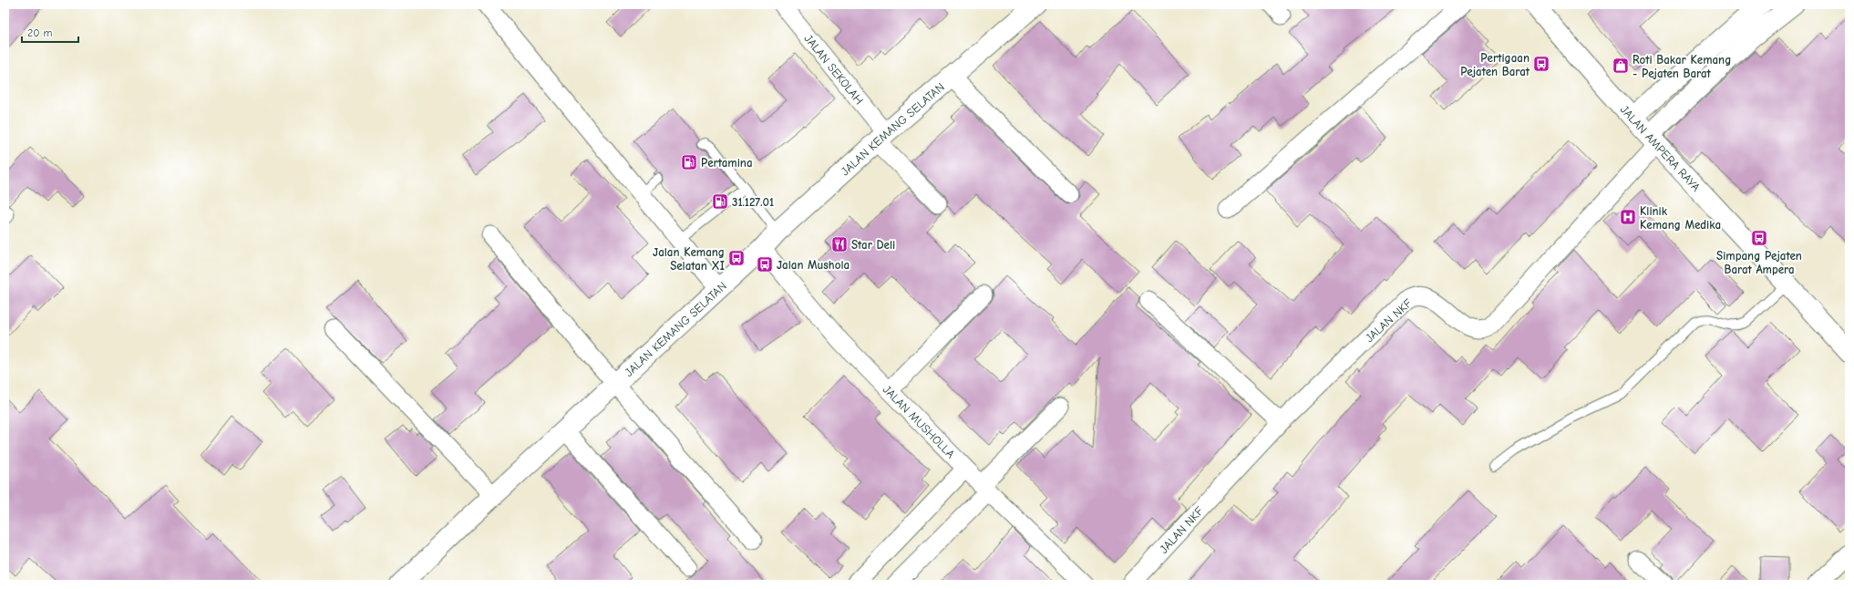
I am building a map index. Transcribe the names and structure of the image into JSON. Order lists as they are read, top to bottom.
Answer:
{
  "streets": {
    "street": [
      "JALAN SEKOLAH",
      "JALAN KEMANG SELATAN",
      "JALAN AMPERA RAYA",
      "JALAN NKF",
      "JALAN MUSHOLLA"
    ]
  },
  "crossings": [
    ["JALAN SEKOLAH", "JALAN KEMANG SELATAN"],
    ["JALAN KEMANG SELATAN", "JALAN MUSHOLLA"],
    ["JALAN AMPERA RAYA", "JALAN NKF"]
  ],
  "places": {
    "bus stop": [
      "Pertigaan Pejaten Barat",
      "Simpang Pejaten Barat Ampera",
      "Jalan Kemang Selatan XI",
      "Jalan Mushola"
    ],
    "shop": ["Roti Bakar Kemang - Pejaten Barat"],
    "fuel station": ["Pertamina", "31.127.01"],
    "hospital": ["Klinik Kemang Medika"],
    "restaurant": ["Star Deli"]
  },
  "scale_bar": "20 m"
}
